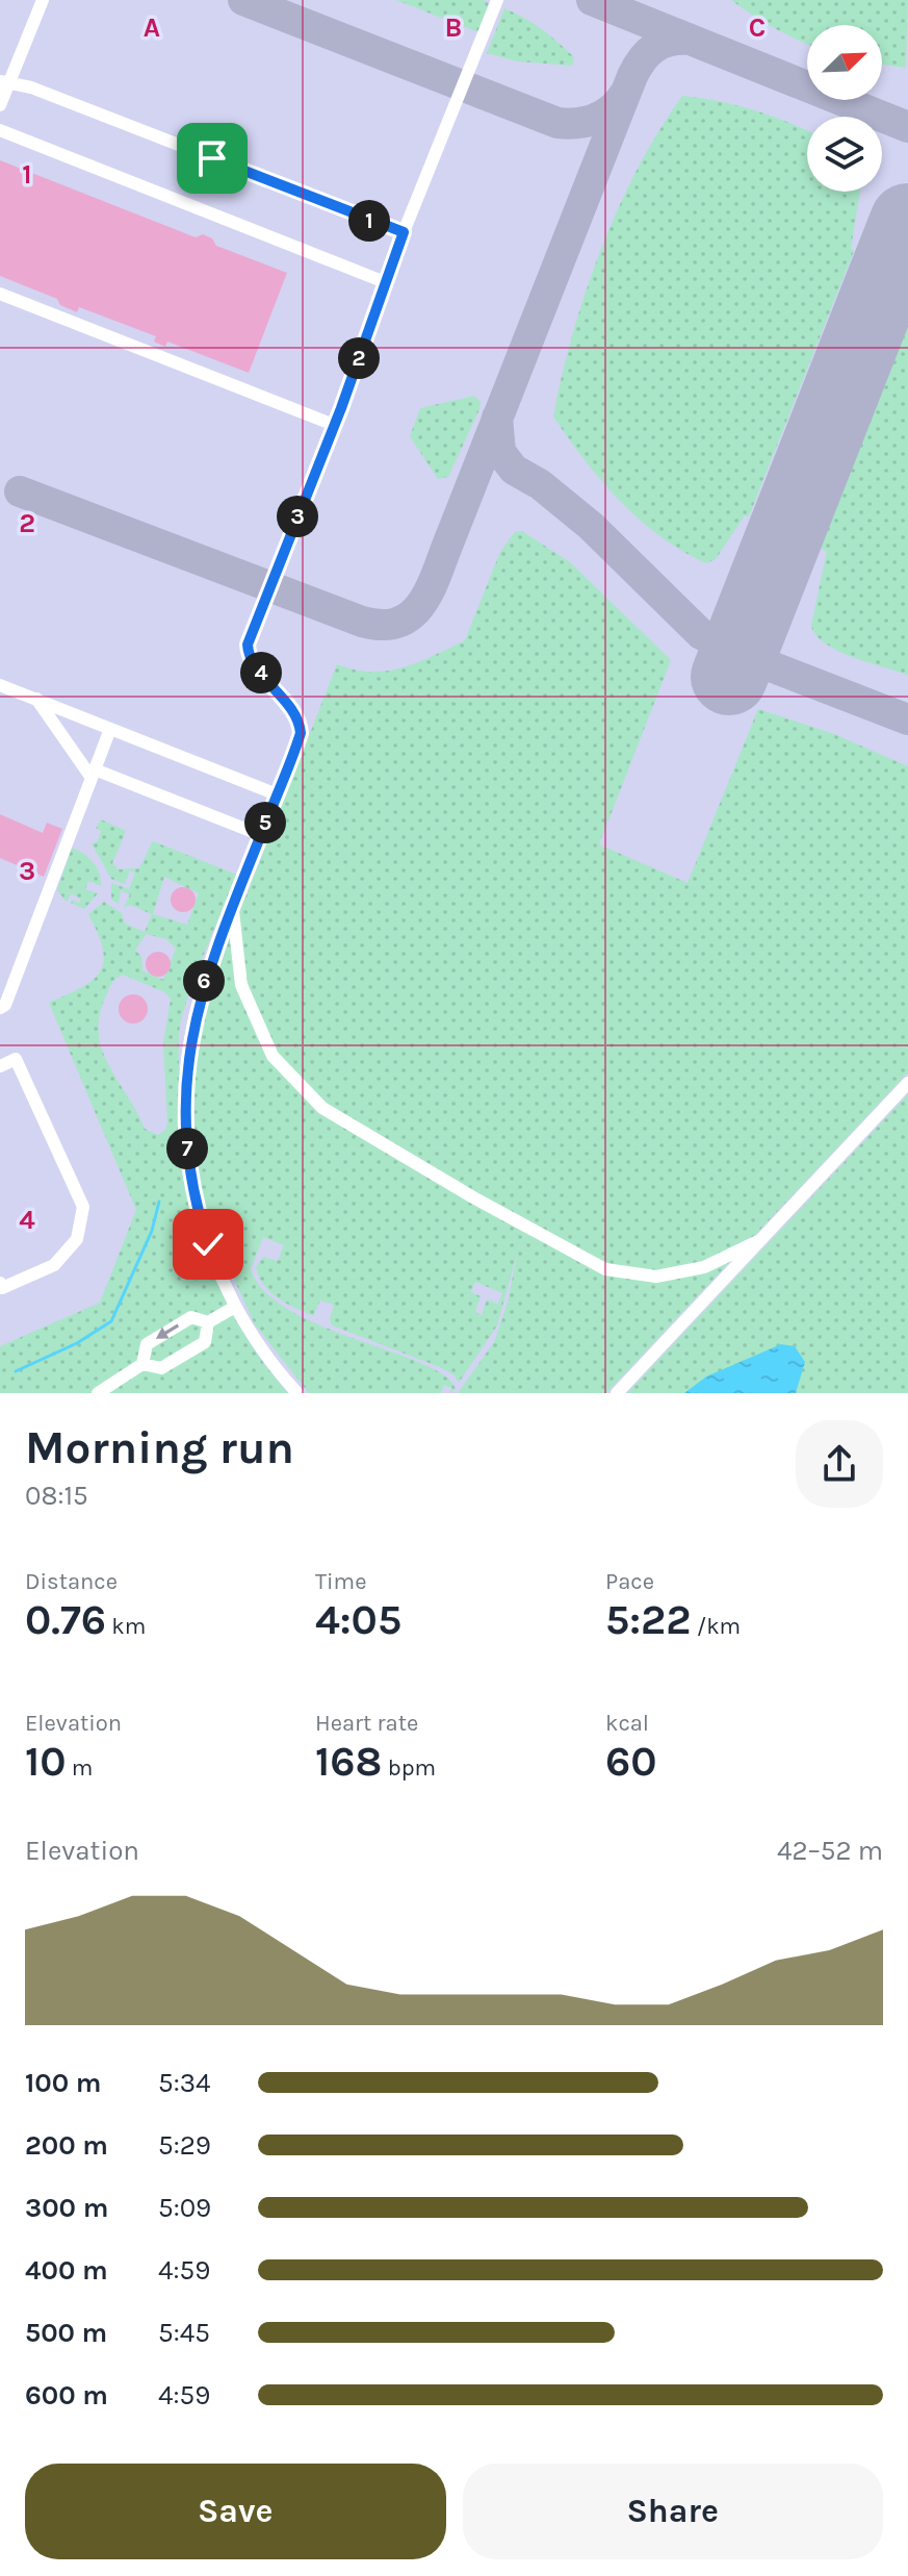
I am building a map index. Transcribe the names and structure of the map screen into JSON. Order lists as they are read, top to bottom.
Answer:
{
  "north": "top right",
  "page": {
    "pins": [
      "1",
      "2",
      "3",
      "4",
      "5",
      "6",
      "7"
    ],
    "heading": ["Morning run", "08:15"],
    "stats": [
      ["Distance", "0.76 km"],
      ["Time", "4:05"],
      ["Pace", "5:22 /km"],
      ["Elevation", "10 m"],
      ["Heart rate", "168 bpm"],
      ["kcal", "60"]
    ],
    "chart": ["Elevation", "42–52 m"],
    "list": [
      {
        "name": "100 m",
        "note": "5:34"
      },
      {
        "name": "200 m",
        "note": "5:29"
      },
      {
        "name": "300 m",
        "note": "5:09"
      },
      {
        "name": "400 m",
        "note": "4:59"
      },
      {
        "name": "500 m",
        "note": "5:45"
      },
      {
        "name": "600 m",
        "note": "4:59"
      }
    ],
    "buttons": ["Save", "Share"]
  },
  "grid": {
    "columns": ["A", "B", "C"],
    "rows": [
      "1",
      "2",
      "3",
      "4"
    ]
  }
}
